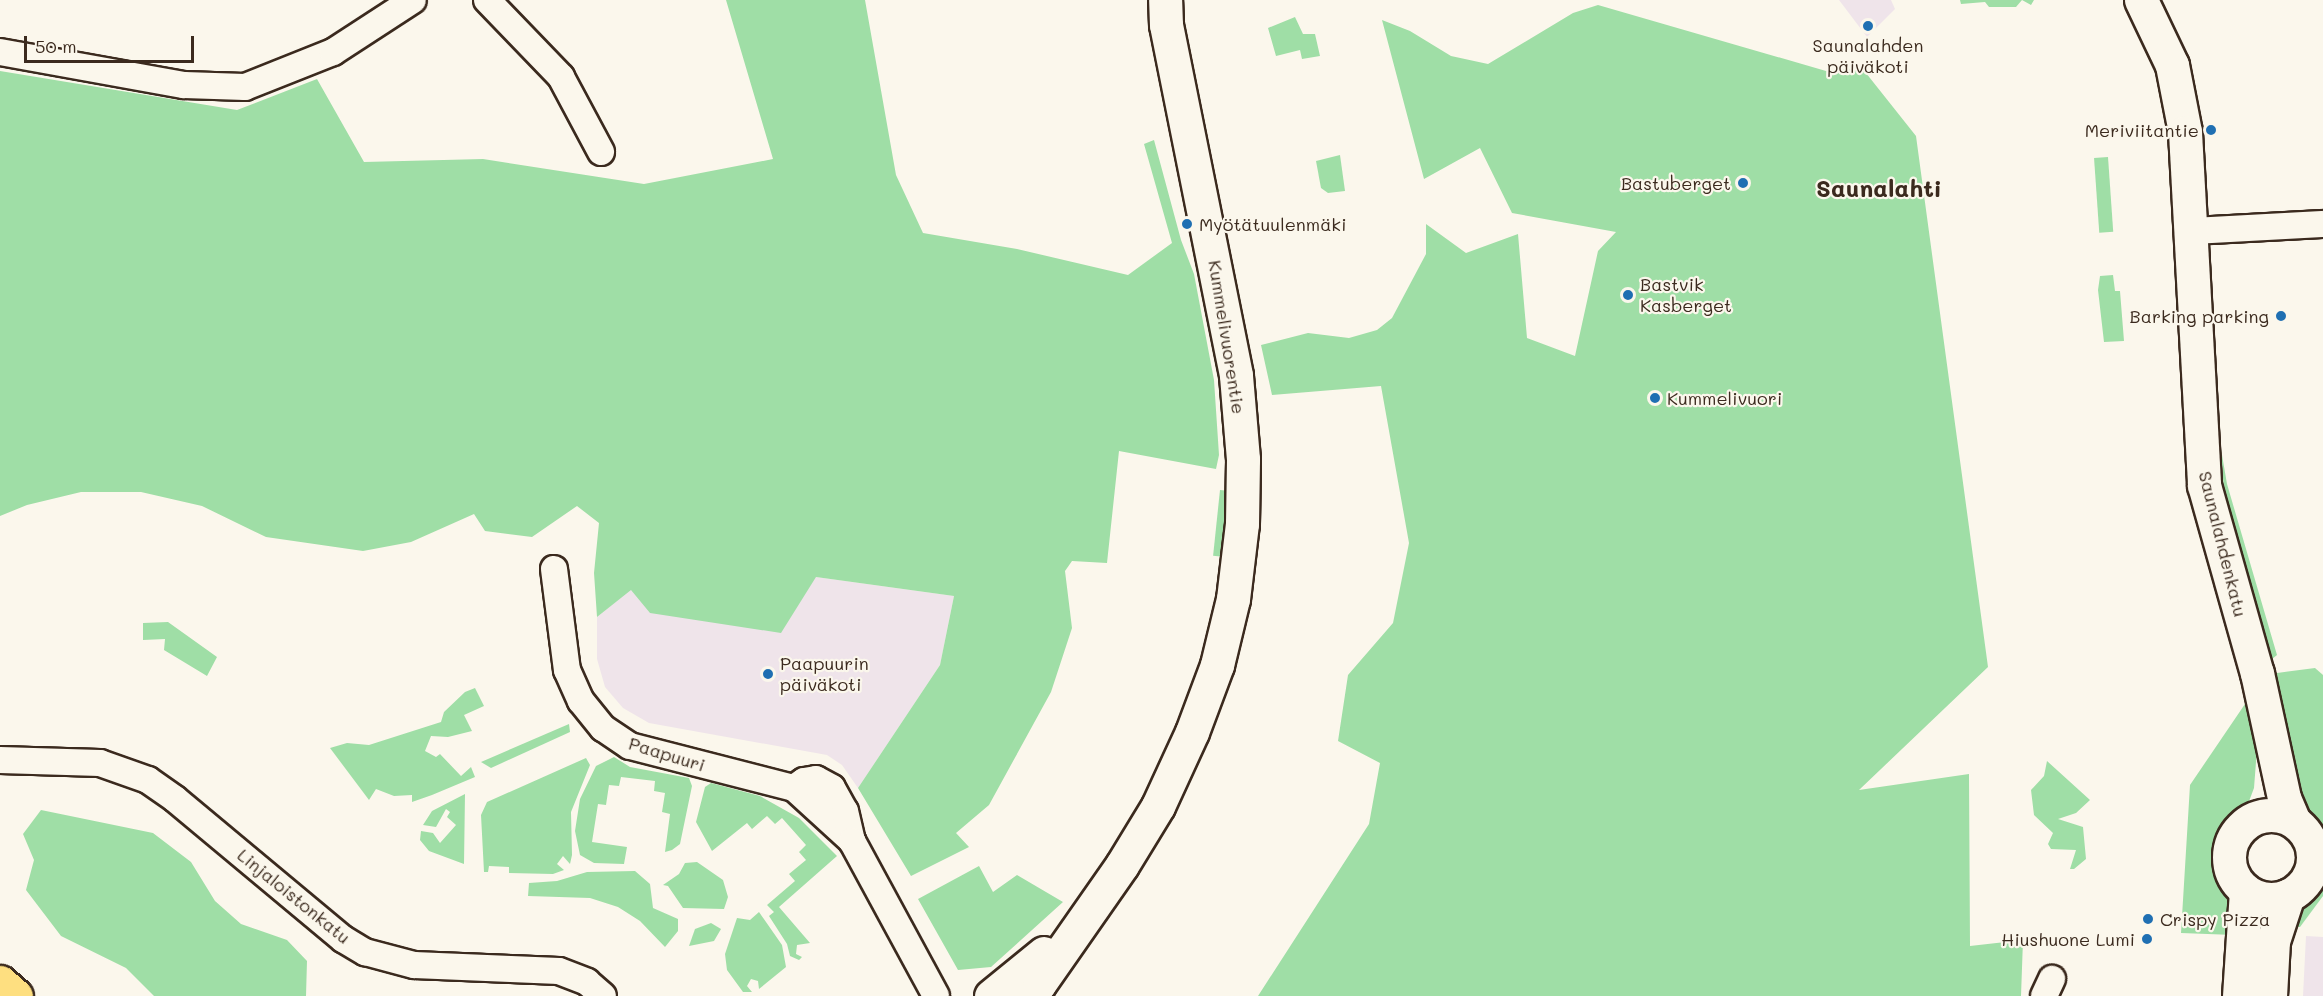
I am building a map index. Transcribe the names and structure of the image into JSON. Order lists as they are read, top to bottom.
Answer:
{
  "streets": {
    "street": [
      "Kummelivuorentie",
      "Saunalahdenkatu",
      "Paapuuri",
      "Linjaloistonkatu"
    ]
  },
  "districts": ["Saunalahti"],
  "places": [
    "Saunalahden päiväkoti",
    "Meriviitantie",
    "Bastuberget",
    "Myötätuulenmäki",
    "Bastvik Kasberget",
    "Barking parking",
    "Kummelivuori",
    "Paapuurin päiväkoti",
    "Crispy Pizza",
    "Hiushuone Lumi"
  ],
  "scale_bar": "50 m"
}
